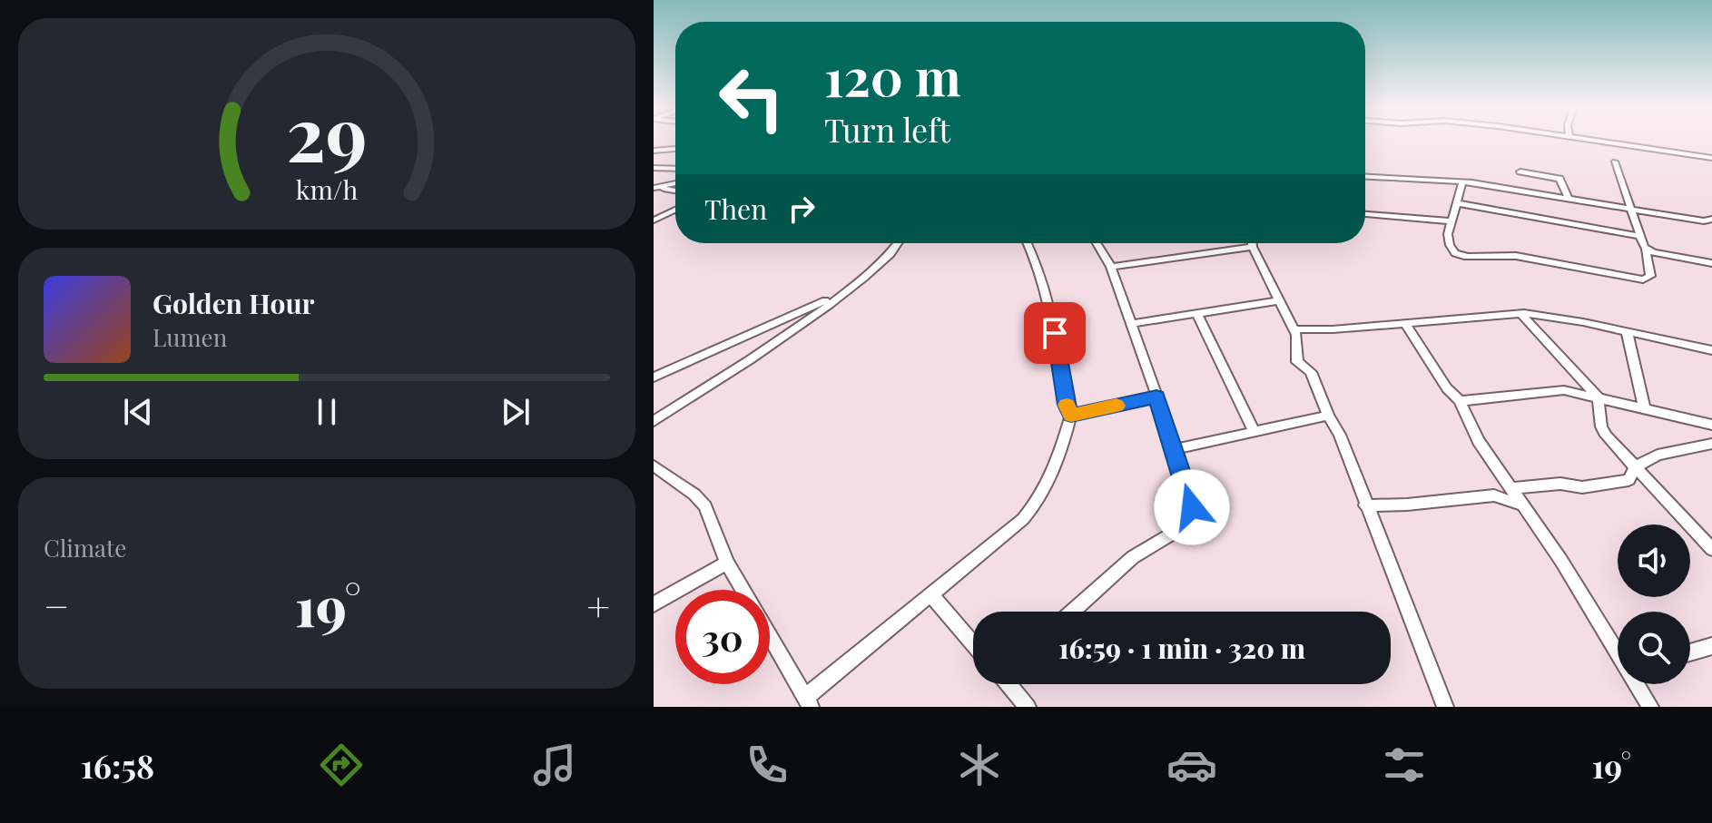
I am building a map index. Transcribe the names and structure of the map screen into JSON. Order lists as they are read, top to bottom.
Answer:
{
  "page": {
    "turn": ["120 m", "Turn left"],
    "then": "Then",
    "song": ["Golden Hour", "Lumen"],
    "tile": "Climate",
    "heat": ["−", "19°", "+"],
    "limit": "30",
    "trip": "16:59 · 1 min · 320 m",
    "tabs": ["16:58", "19°"],
    "gauge": ["29", "km/h"]
  }
}
